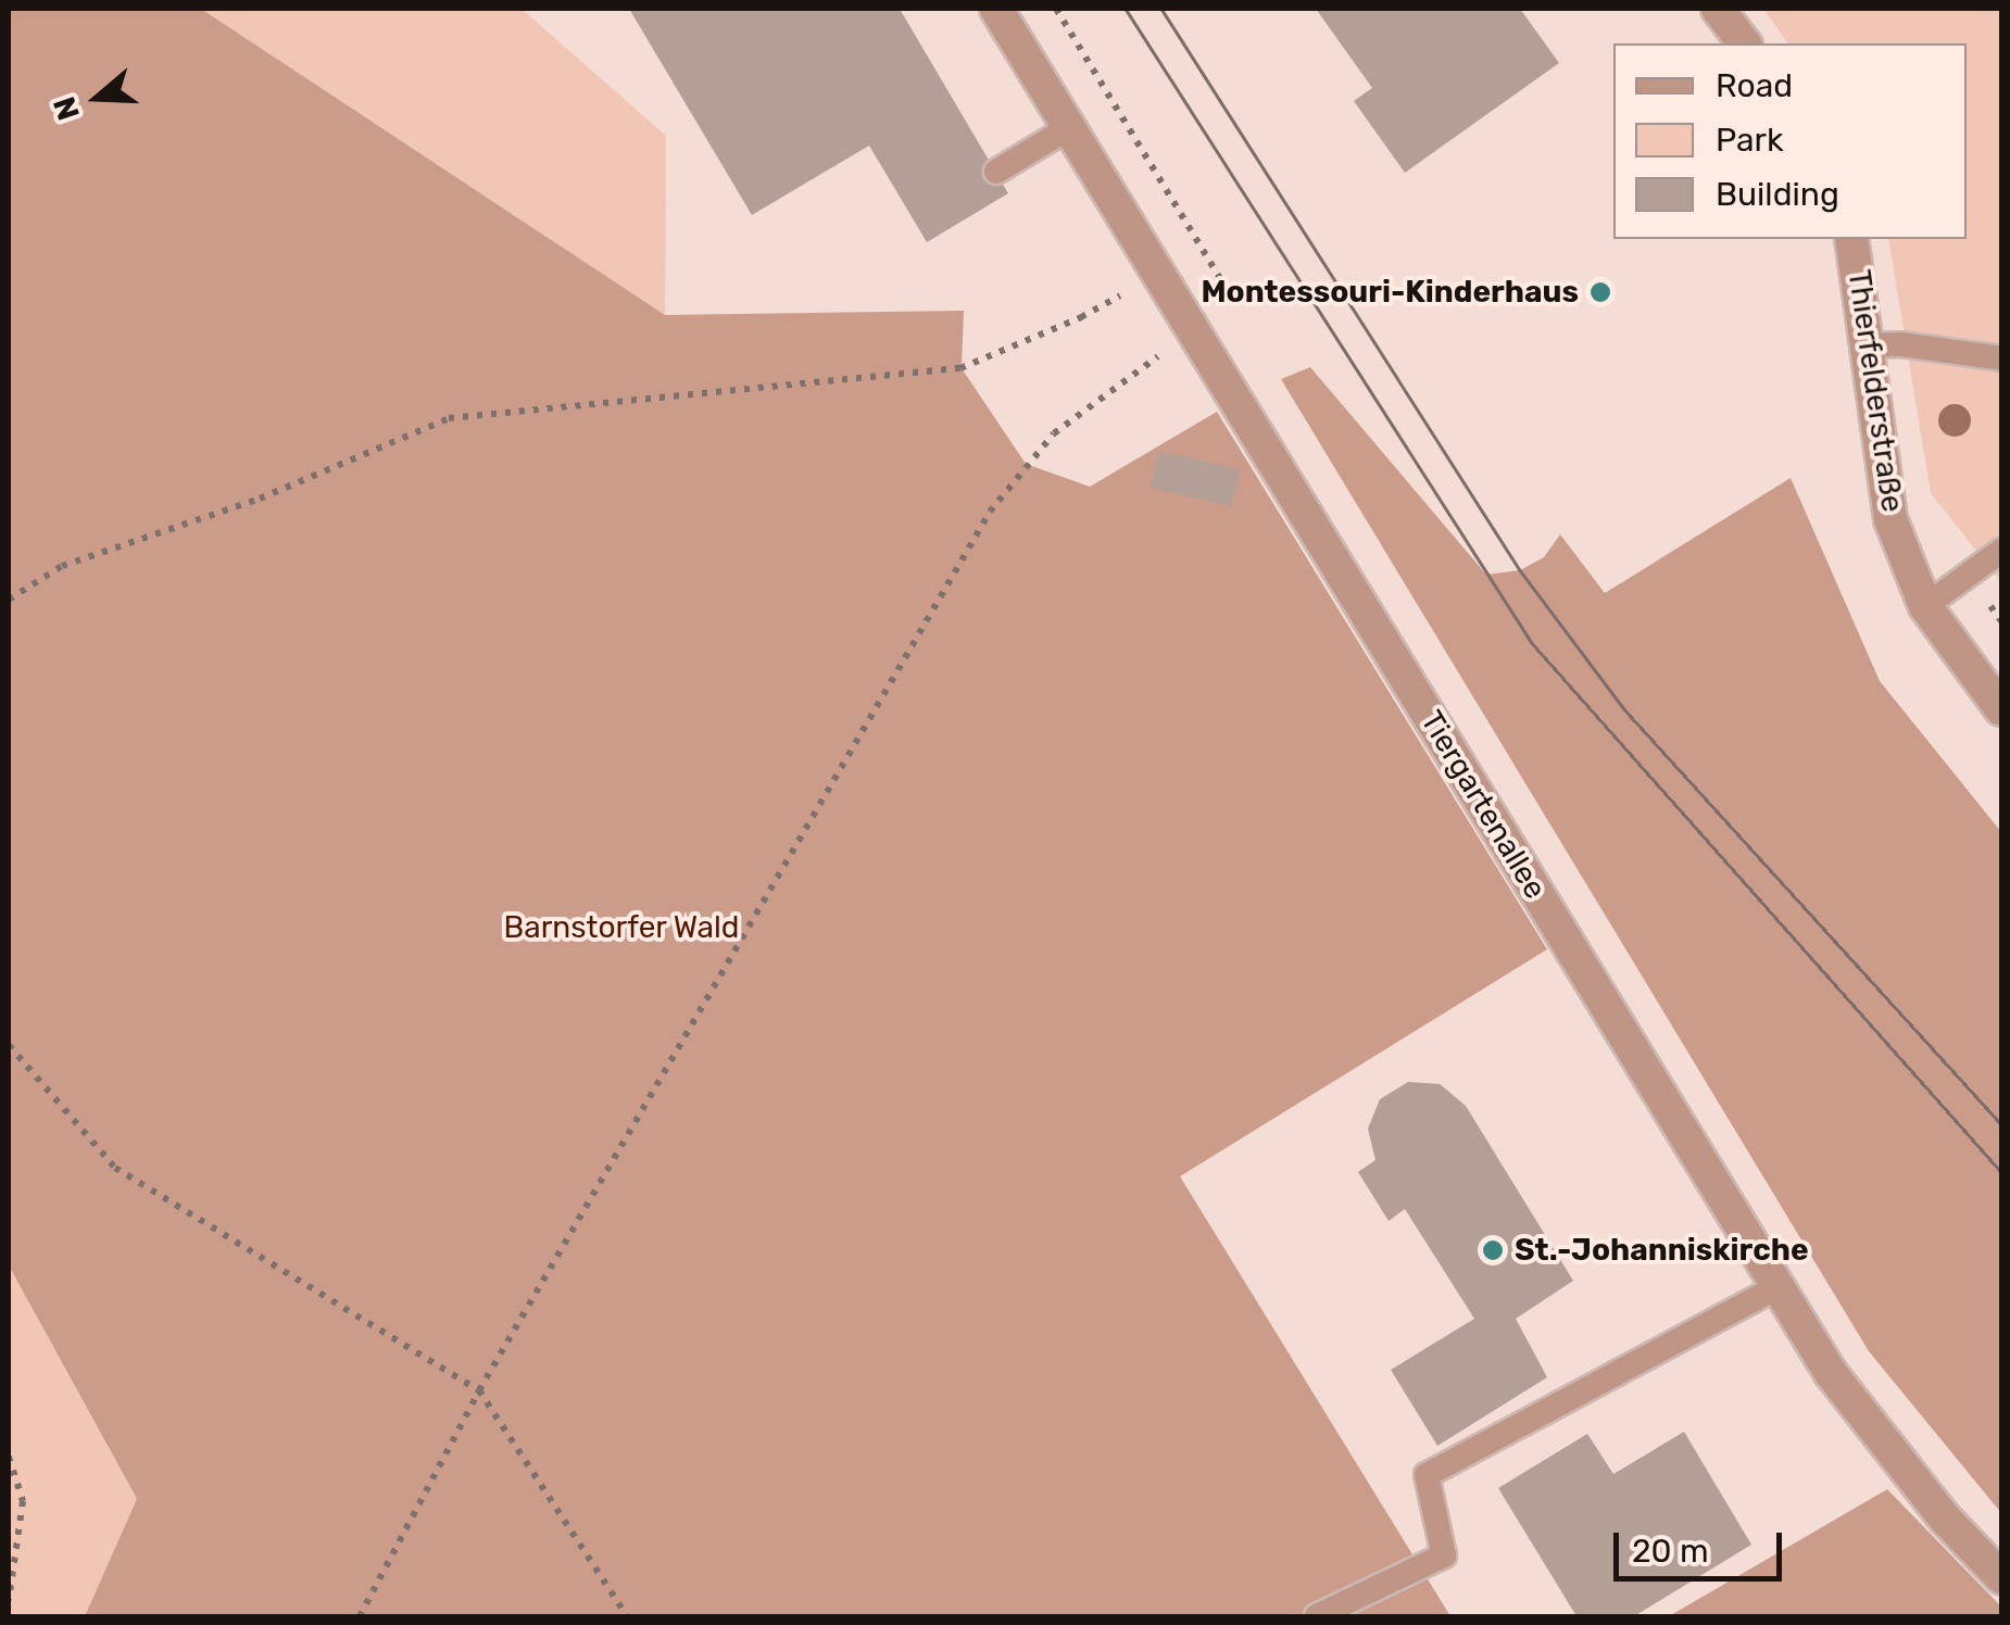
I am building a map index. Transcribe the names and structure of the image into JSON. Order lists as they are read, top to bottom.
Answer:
{
  "streets": {
    "street": ["Thierfelderstraße", "Tiergartenallee"]
  },
  "parks": ["Barnstorfer Wald"],
  "places": ["Montessouri-Kinderhaus", "St.-Johanniskirche"],
  "legend": ["Road", "Park", "Building"],
  "scale_bar": "20 m",
  "north": "left"
}
